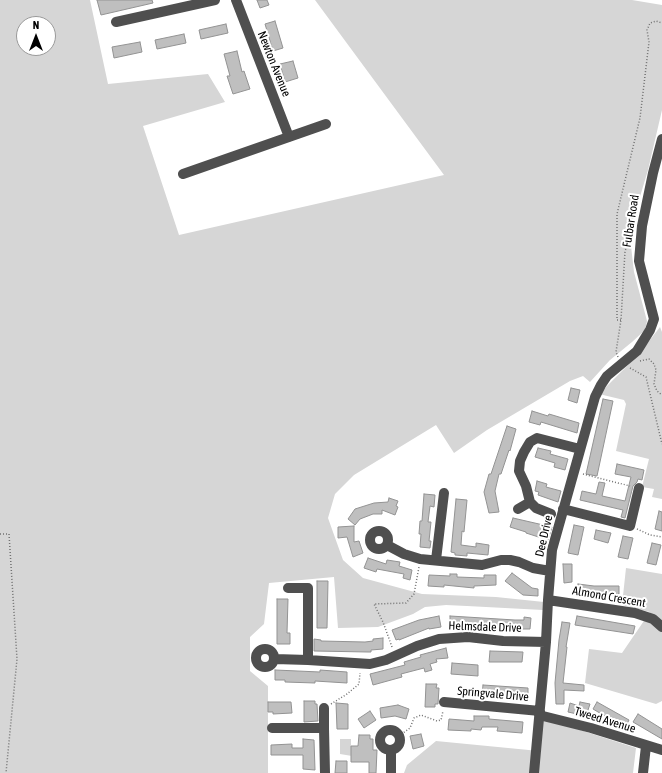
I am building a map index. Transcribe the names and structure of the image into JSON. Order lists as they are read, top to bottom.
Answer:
{
  "streets": {
    "street": [
      "Newton Avenue",
      "Fulbar Road",
      "Dee Drive",
      "Almond Crescent",
      "Helmsdale Drive",
      "Springvale Drive",
      "Tweed Avenue"
    ]
  },
  "crossings": [
    ["Fulbar Road", "Dee Drive"],
    ["Dee Drive", "Almond Crescent"],
    ["Dee Drive", "Helmsdale Drive"],
    ["Dee Drive", "Springvale Drive"],
    ["Dee Drive", "Tweed Avenue"],
    ["Springvale Drive", "Tweed Avenue"]
  ],
  "north": "top"
}
